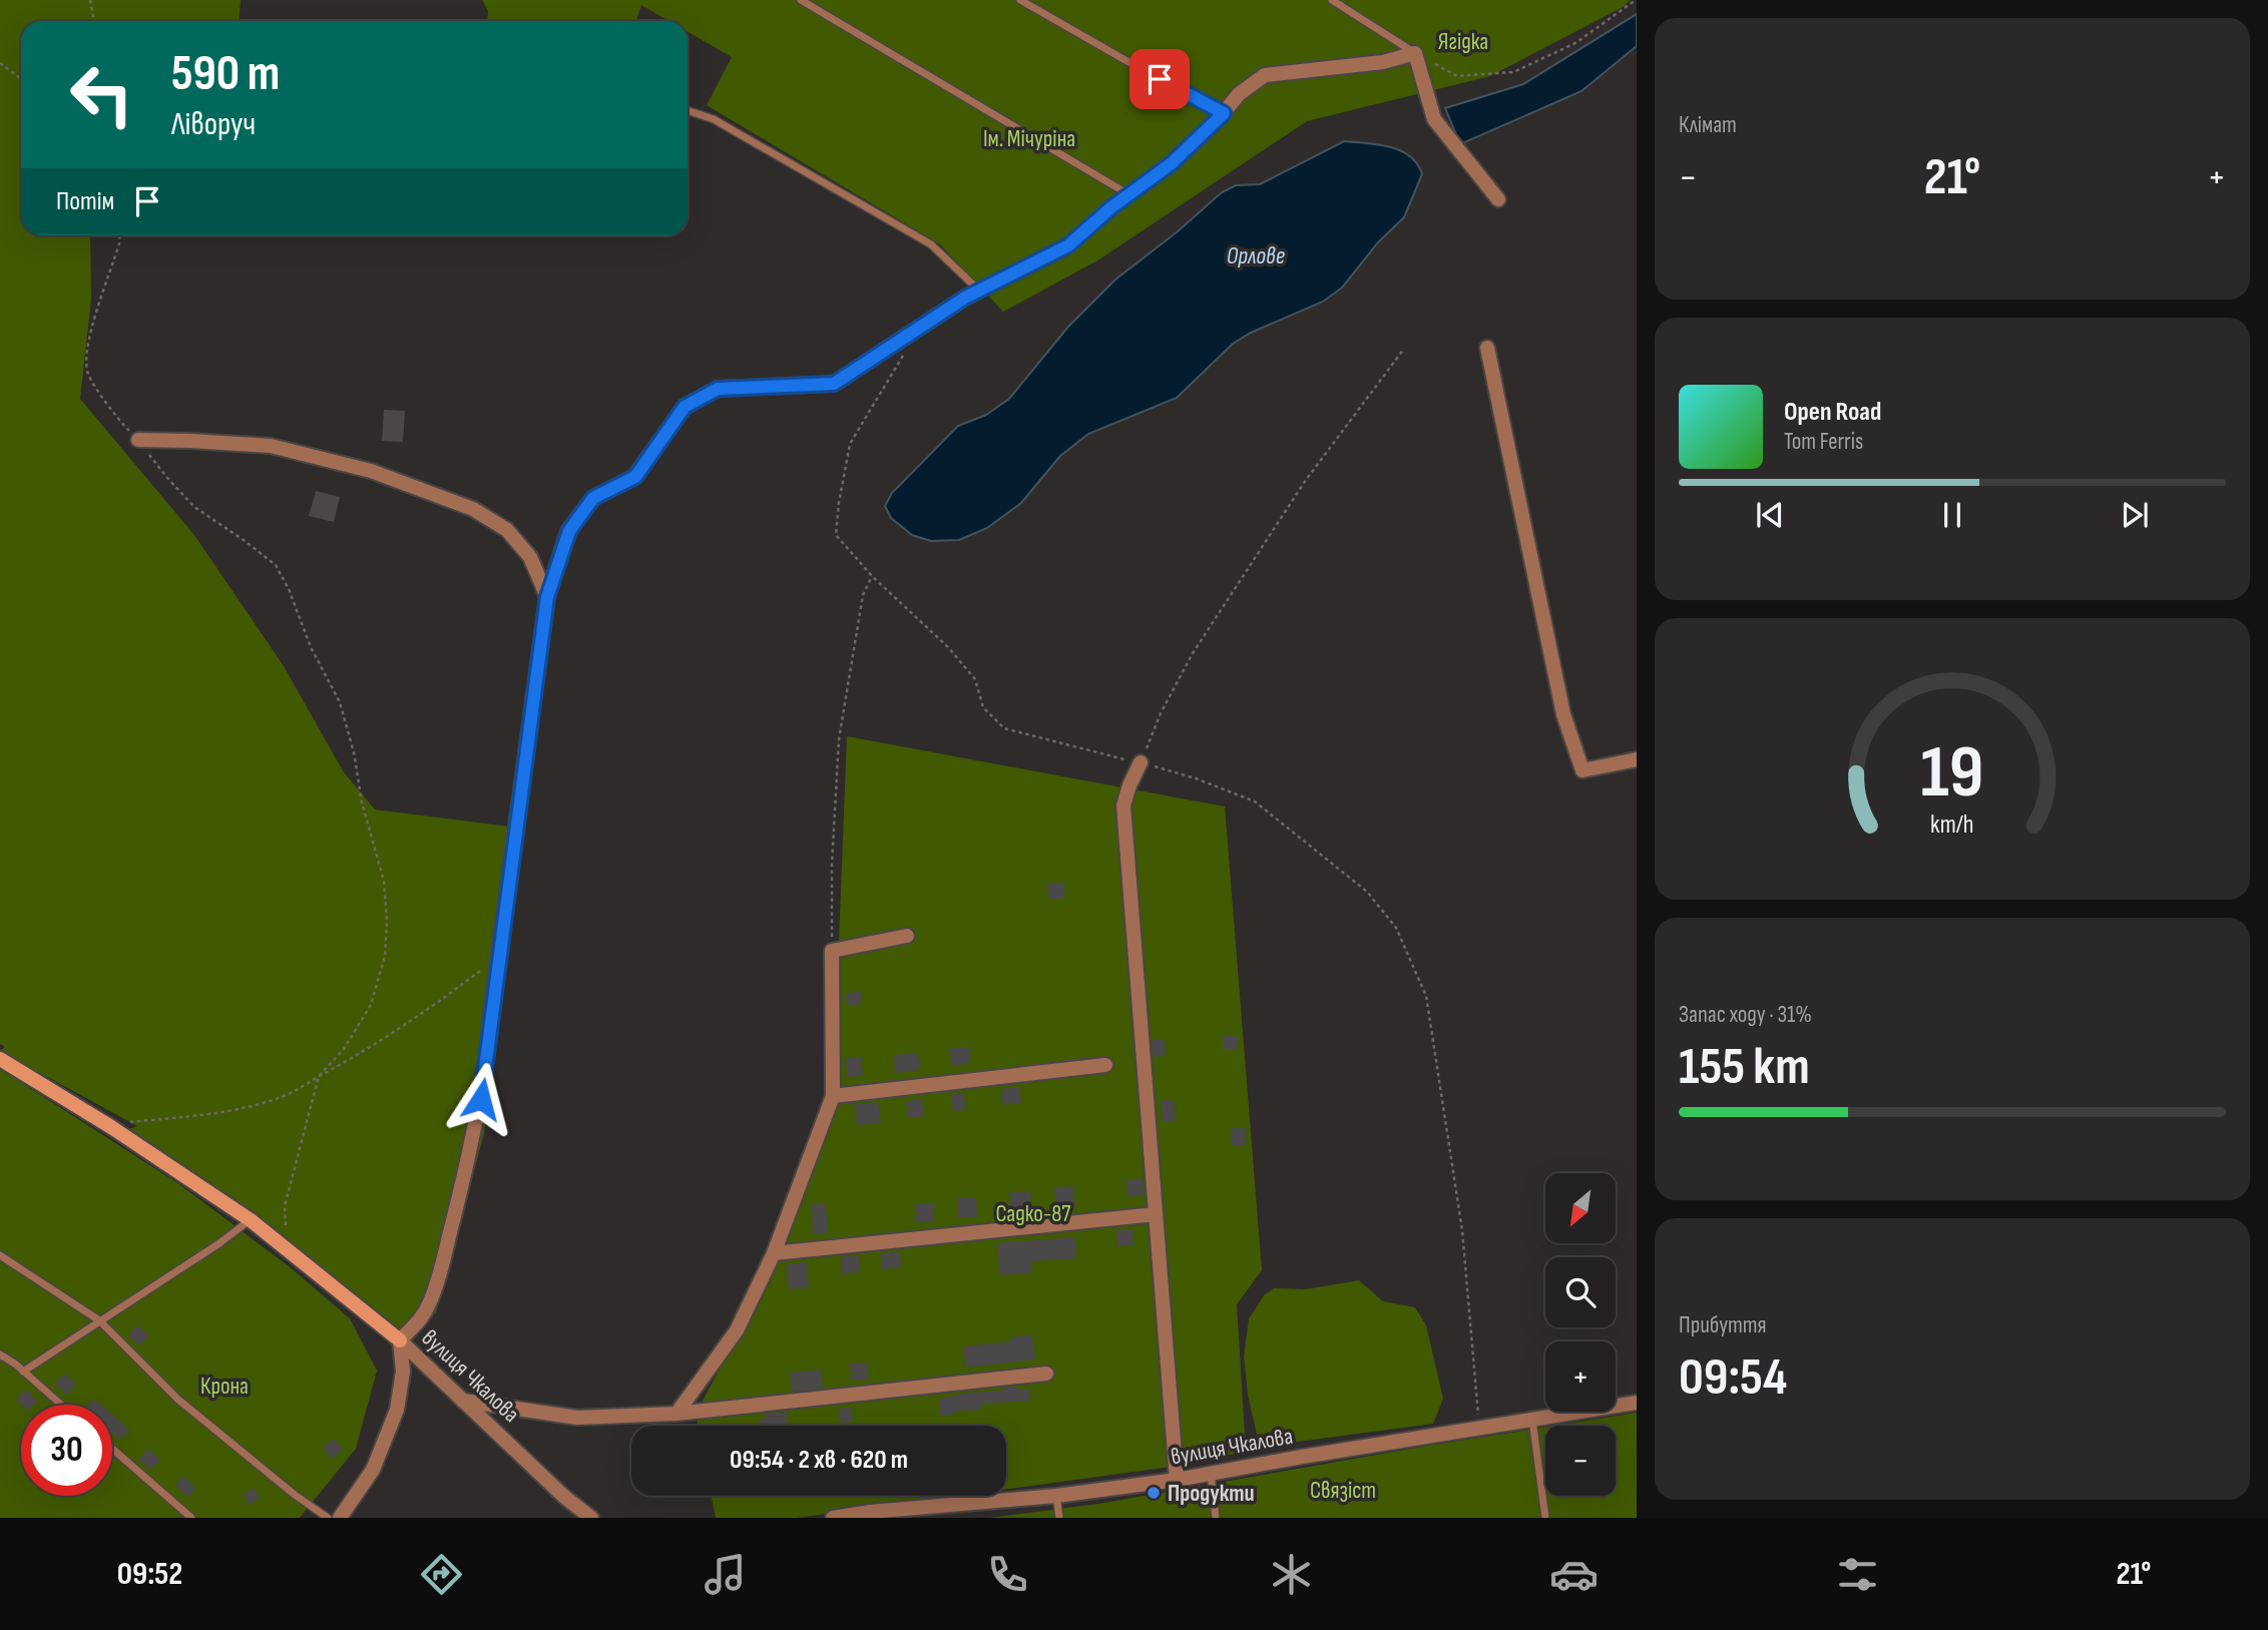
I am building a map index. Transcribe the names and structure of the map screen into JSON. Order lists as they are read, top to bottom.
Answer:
{
  "streets": {
    "street": ["вулиця Чкалова"]
  },
  "water": ["Орлове"],
  "parks": [
    "Ягідка",
    "Ім. Мічуріна",
    "Садко-87",
    "Крона",
    "Связіст"
  ],
  "places": ["Продукти"],
  "north": "bottom left",
  "page": {
    "tile": [
      "Клімат",
      ["Запас ходу · 31%", "155 km"],
      ["Прибуття", "09:54"]
    ],
    "turn": ["590 m", "Ліворуч"],
    "heat": ["−", "21°", "+"],
    "then": "Потім",
    "song": ["Open Road", "Tom Ferris"],
    "map_buttons": ["+", "−"],
    "limit": "30",
    "trip": "09:54 · 2 хв · 620 m",
    "tabs": ["09:52", "21°"],
    "gauge": ["19", "km/h"]
  }
}
